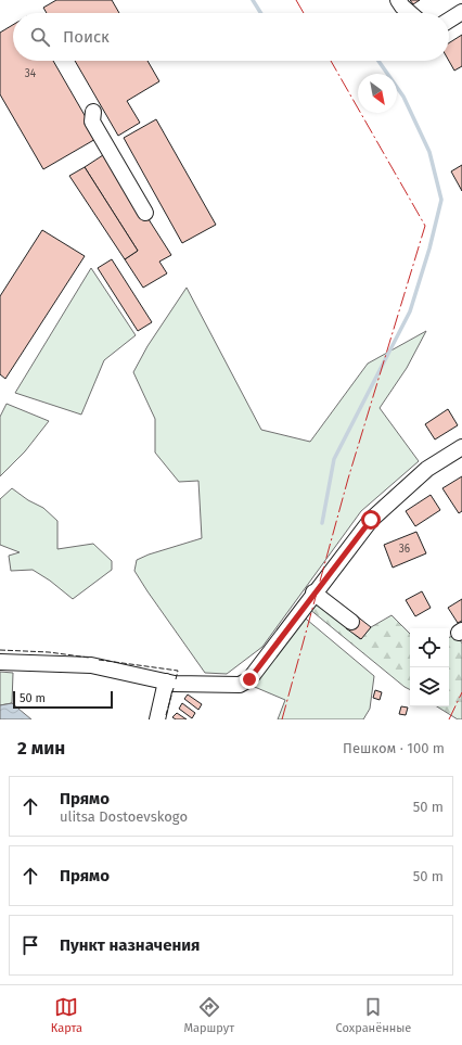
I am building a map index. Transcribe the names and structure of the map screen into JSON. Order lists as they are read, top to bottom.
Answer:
{
  "house_numbers": ["34", "36"],
  "scale_bar": "50 m",
  "north": "bottom right",
  "page": {
    "search": "Поиск",
    "scale": "50 m",
    "heading": ["2 мин", "Пешком · 100 m"],
    "list": [
      ["Прямо", "ulitsa Dostoevskogo", "50 m"],
      ["Прямо", "50 m"],
      "Пункт назначения"
    ],
    "nav": ["Карта", "Маршрут", "Сохранённые"]
  }
}
